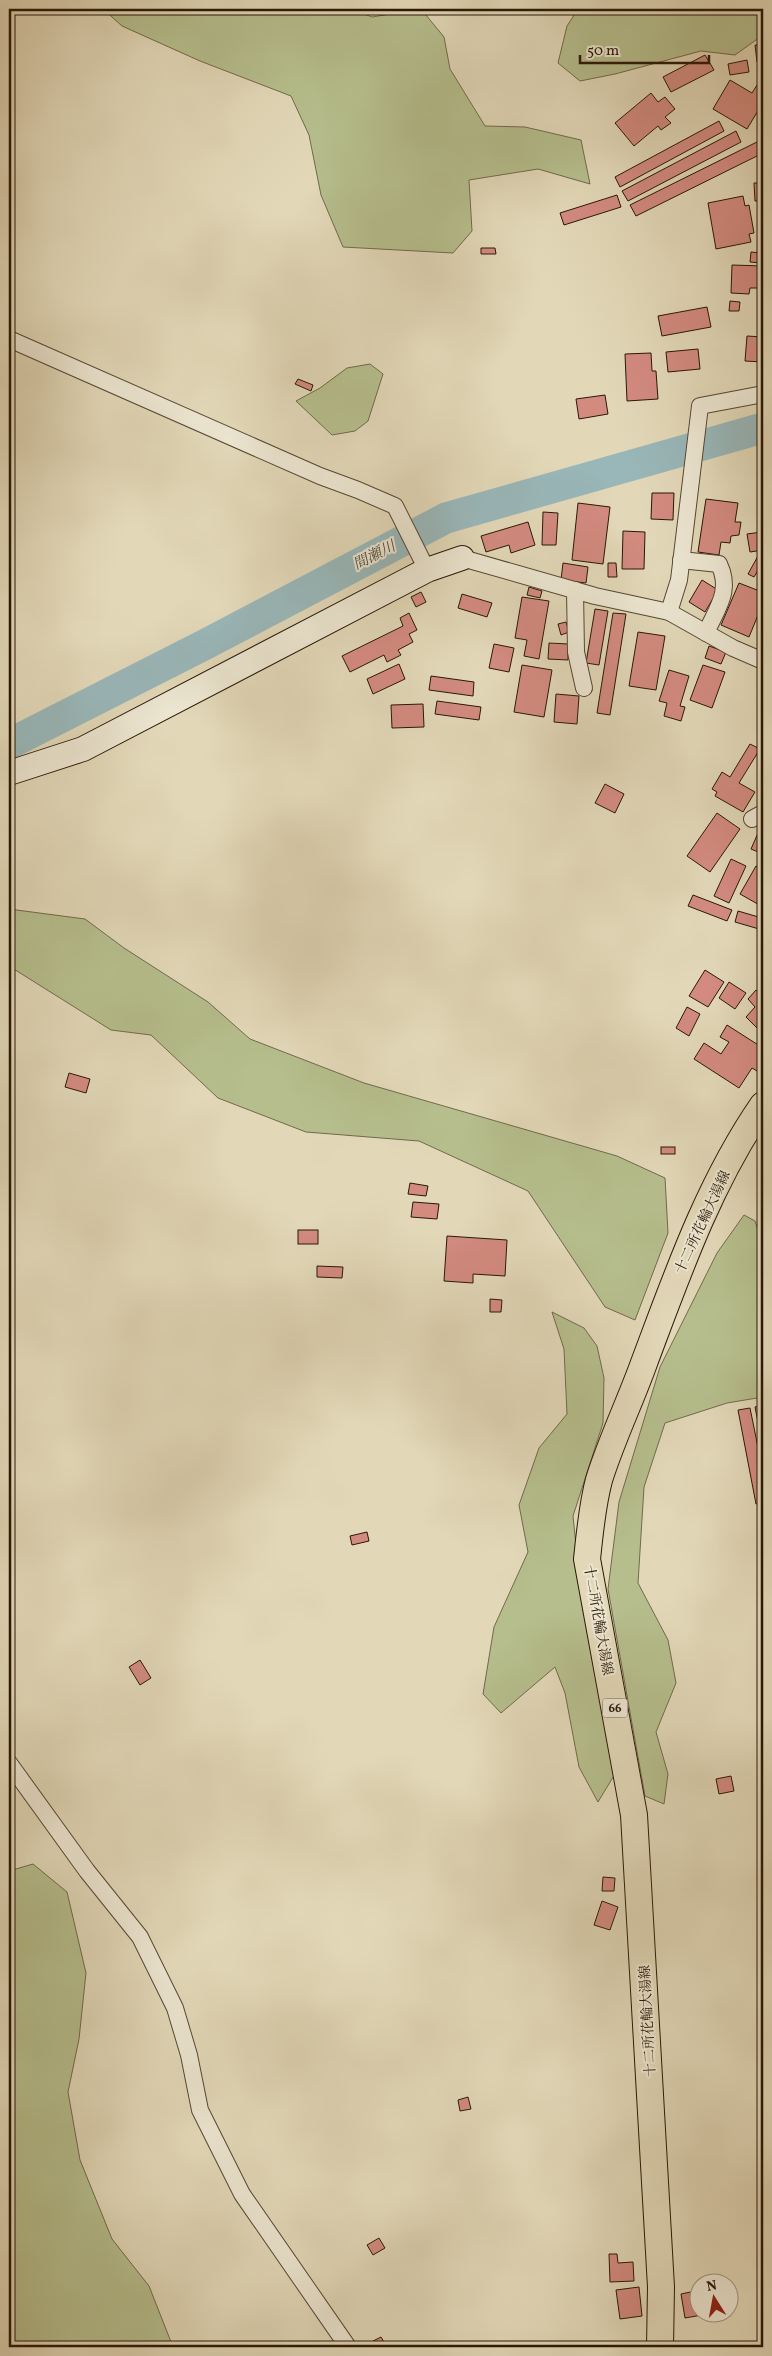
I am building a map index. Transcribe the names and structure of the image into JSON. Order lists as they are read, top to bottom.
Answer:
{
  "streets": {
    "main road": ["十二所花輪大湯線", "66"]
  },
  "water": ["間瀬川"],
  "scale_bar": "50 m",
  "north": "top"
}
